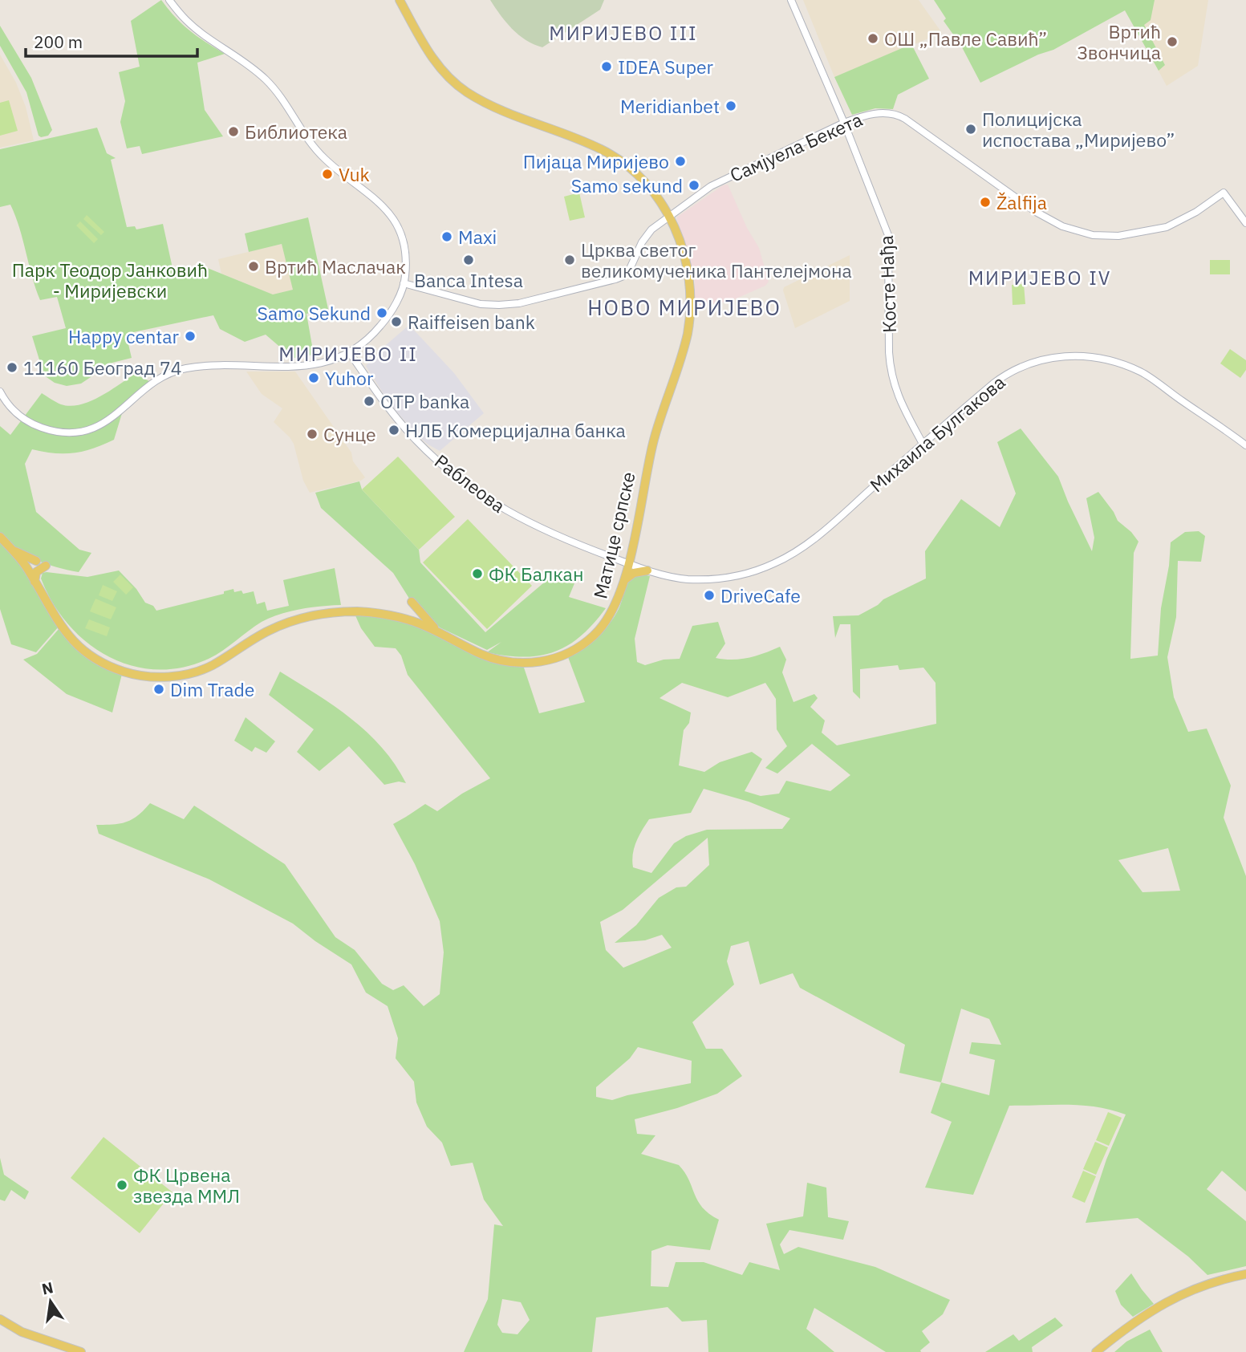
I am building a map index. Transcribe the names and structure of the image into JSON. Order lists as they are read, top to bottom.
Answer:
{
  "streets": {
    "main road": ["Матице српске"],
    "street": [
      "Самјуела Бекета",
      "Косте Нађа",
      "Михаила Булгакова",
      "Раблеова"
    ]
  },
  "crossings": [
    ["Самјуела Бекета", "Косте Нађа"],
    ["Самјуела Бекета", "Матице српске"],
    ["Косте Нађа", "Михаила Булгакова"],
    ["Михаила Булгакова", "Раблеова"],
    ["Михаила Булгакова", "Матице српске"],
    ["Раблеова", "Матице српске"]
  ],
  "districts": [
    "МИРИЈЕВО III",
    "МИРИЈЕВО IV",
    "НОВО МИРИЈЕВО",
    "МИРИЈЕВО II"
  ],
  "parks": ["Парк Теодор Јанковић - Миријевски"],
  "places": [
    "ОШ „Павле Савић”",
    "Вртић Звончица",
    "IDEA Super",
    "Meridianbet",
    "Полицијска испостава „Миријево”",
    "Библиотека",
    "Пијаца Миријево",
    "Vuk",
    "Samo sekund",
    "Žalfija",
    "Maxi",
    "Banca Intesa",
    "Црква светог великомученика Пантелејмона",
    "Вртић Маслачак",
    "Samo Sekund",
    "Raiffeisen bank",
    "Happy centar",
    "11160 Београд 74",
    "Yuhor",
    "OTP banka",
    "НЛБ Комерцијална банка",
    "Сунце",
    "ФК Балкан",
    "DriveCafe",
    "Dim Trade",
    "ФК Црвена звезда ММЛ"
  ],
  "scale_bar": "200 m",
  "north": "top"
}
